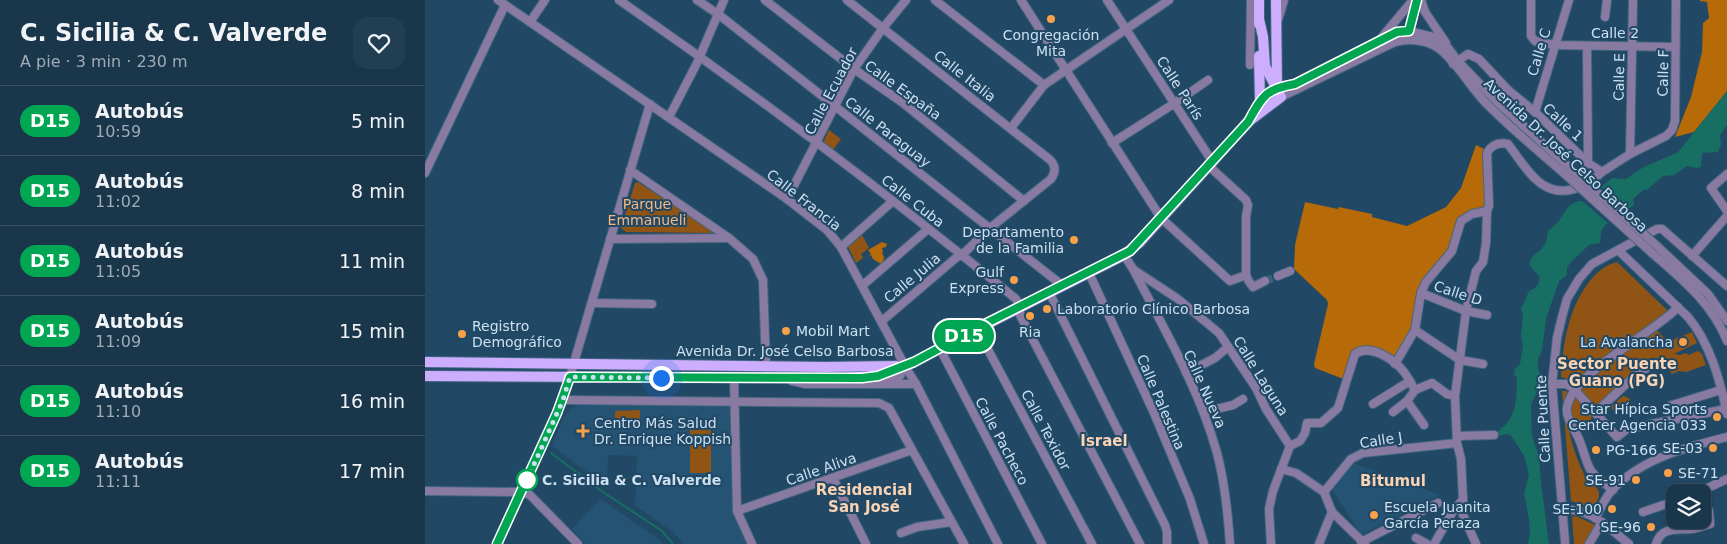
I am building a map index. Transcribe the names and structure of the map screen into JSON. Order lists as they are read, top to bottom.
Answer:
{
  "streets": {
    "main road": ["Avenida Dr. José Celso Barbosa"],
    "street": [
      "Calle 2",
      "Calle C",
      "Calle F",
      "Calle Italia",
      "Calle E",
      "Calle París",
      "Calle España",
      "Calle Ecuador",
      "Calle 1",
      "Calle Paraguay",
      "Calle Francia",
      "Calle Cuba",
      "Calle Julia",
      "Calle D",
      "Calle Laguna",
      "Calle Nueva",
      "Calle Palestina",
      "Calle Puente",
      "Calle Texidor",
      "Calle J",
      "Calle Pacheco",
      "Calle Aliva"
    ]
  },
  "crossings": [
    ["Calle 2", "Calle C"],
    ["Calle 2", "Calle F"],
    ["Calle 2", "Calle E"],
    ["Calle C", "Calle 1"],
    ["Calle F", "Calle E"],
    ["Calle Italia", "Calle Ecuador"],
    ["Calle Italia", "Calle Julia"],
    ["Calle París", "Avenida Dr. José Celso Barbosa"],
    ["Calle España", "Calle Ecuador"],
    ["Calle España", "Calle Julia"],
    ["Calle Ecuador", "Calle Paraguay"],
    ["Calle Ecuador", "Calle Francia"],
    ["Calle Ecuador", "Calle Cuba"],
    ["Calle 1", "Avenida Dr. José Celso Barbosa"],
    ["Calle Paraguay", "Avenida Dr. José Celso Barbosa"],
    ["Calle Paraguay", "Calle Julia"],
    ["Avenida Dr. José Celso Barbosa", "Calle Francia"],
    ["Avenida Dr. José Celso Barbosa", "Calle Cuba"],
    ["Avenida Dr. José Celso Barbosa", "Calle Nueva"],
    ["Avenida Dr. José Celso Barbosa", "Calle Palestina"],
    ["Avenida Dr. José Celso Barbosa", "Calle Texidor"],
    ["Avenida Dr. José Celso Barbosa", "Calle Pacheco"],
    ["Calle Francia", "Calle Julia"],
    ["Calle Cuba", "Calle Julia"],
    ["Calle Laguna", "Calle Nueva"]
  ],
  "districts": [
    "Sector Puente Guano (PG)",
    "Israel",
    "Bitumul",
    "Residencial San José"
  ],
  "parks": ["Parque Emmanueli"],
  "places": {
    "other": [
      "Congregación Mita",
      "Departamento de la Familia",
      "Gulf Express",
      "Laboratorio Clínico Barbosa",
      "Ria",
      "Mobil Mart",
      "Registro Demográfico",
      "La Avalancha",
      "Star Hípica Sports Center Agencia 033",
      "SE-03",
      "PG-166",
      "SE-71",
      "C. Sicilia & C. Valverde",
      "SE-91",
      "SE-100",
      "Escuela Juanita García Peraza",
      "SE-96"
    ],
    "health": ["Centro Más Salud Dr. Enrique Koppish"]
  },
  "lines": ["bus line D15"],
  "page": {
    "heading": ["C. Sicilia & C. Valverde", "A pie · 3 min · 230 m"],
    "on_map": "D15",
    "list": [
      {
        "mark": "D15",
        "name": "Autobús",
        "note": "10:59",
        "value": "5 min"
      },
      {
        "mark": "D15",
        "name": "Autobús",
        "note": "11:02",
        "value": "8 min"
      },
      {
        "mark": "D15",
        "name": "Autobús",
        "note": "11:05",
        "value": "11 min"
      },
      {
        "mark": "D15",
        "name": "Autobús",
        "note": "11:09",
        "value": "15 min"
      },
      {
        "mark": "D15",
        "name": "Autobús",
        "note": "11:10",
        "value": "16 min"
      },
      {
        "mark": "D15",
        "name": "Autobús",
        "note": "11:11",
        "value": "17 min"
      }
    ]
  }
}
